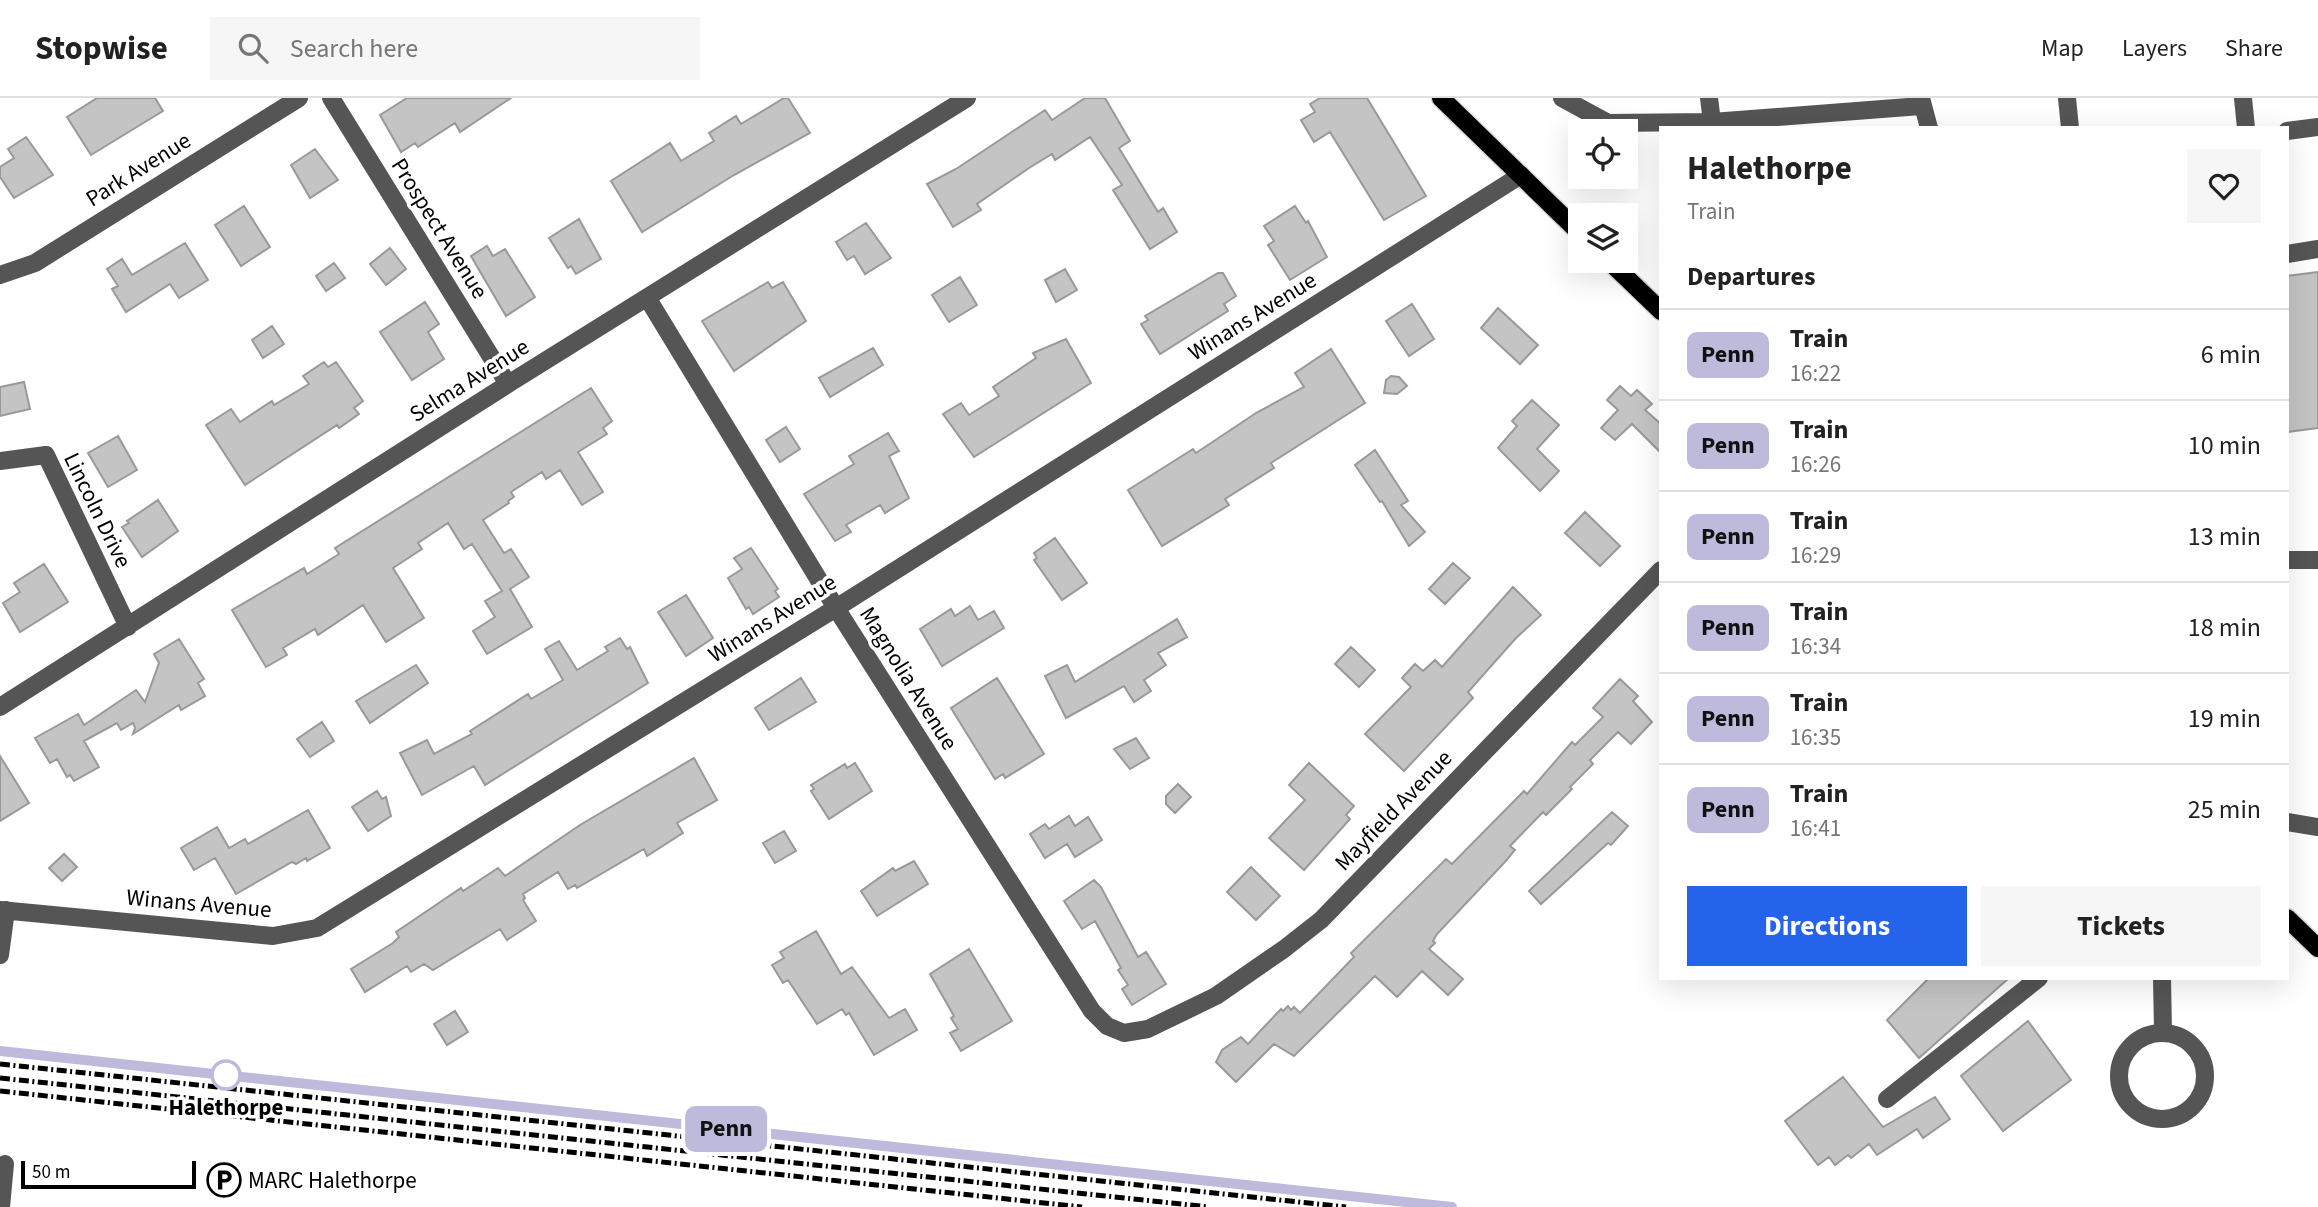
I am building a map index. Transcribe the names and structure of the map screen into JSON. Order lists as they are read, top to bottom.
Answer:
{
  "streets": {
    "street": [
      "Park Avenue",
      "Prospect Avenue",
      "Winans Avenue",
      "Selma Avenue",
      "Lincoln Drive",
      "Magnolia Avenue",
      "Mayfield Avenue"
    ]
  },
  "crossings": [
    ["Prospect Avenue", "Selma Avenue"],
    ["Winans Avenue", "Magnolia Avenue"],
    ["Selma Avenue", "Lincoln Drive"],
    ["Selma Avenue", "Magnolia Avenue"],
    ["Magnolia Avenue", "Mayfield Avenue"]
  ],
  "places": {
    "other": ["Halethorpe"],
    "parking": ["MARC Halethorpe"]
  },
  "scale_bar": "50 m",
  "page": {
    "header": "Stopwise",
    "search": "Search here",
    "nav": ["Map", "Layers", "Share"],
    "on_map": "Penn",
    "heading": [
      ["Halethorpe", "Train"],
      "Departures"
    ],
    "list": [
      {
        "mark": "Penn",
        "name": "Train",
        "note": "16:22",
        "value": "6 min"
      },
      {
        "mark": "Penn",
        "name": "Train",
        "note": "16:26",
        "value": "10 min"
      },
      {
        "mark": "Penn",
        "name": "Train",
        "note": "16:29",
        "value": "13 min"
      },
      {
        "mark": "Penn",
        "name": "Train",
        "note": "16:34",
        "value": "18 min"
      },
      {
        "mark": "Penn",
        "name": "Train",
        "note": "16:35",
        "value": "19 min"
      },
      {
        "mark": "Penn",
        "name": "Train",
        "note": "16:41",
        "value": "25 min"
      }
    ],
    "buttons": ["Directions", "Tickets"],
    "scale": "50 m"
  }
}
